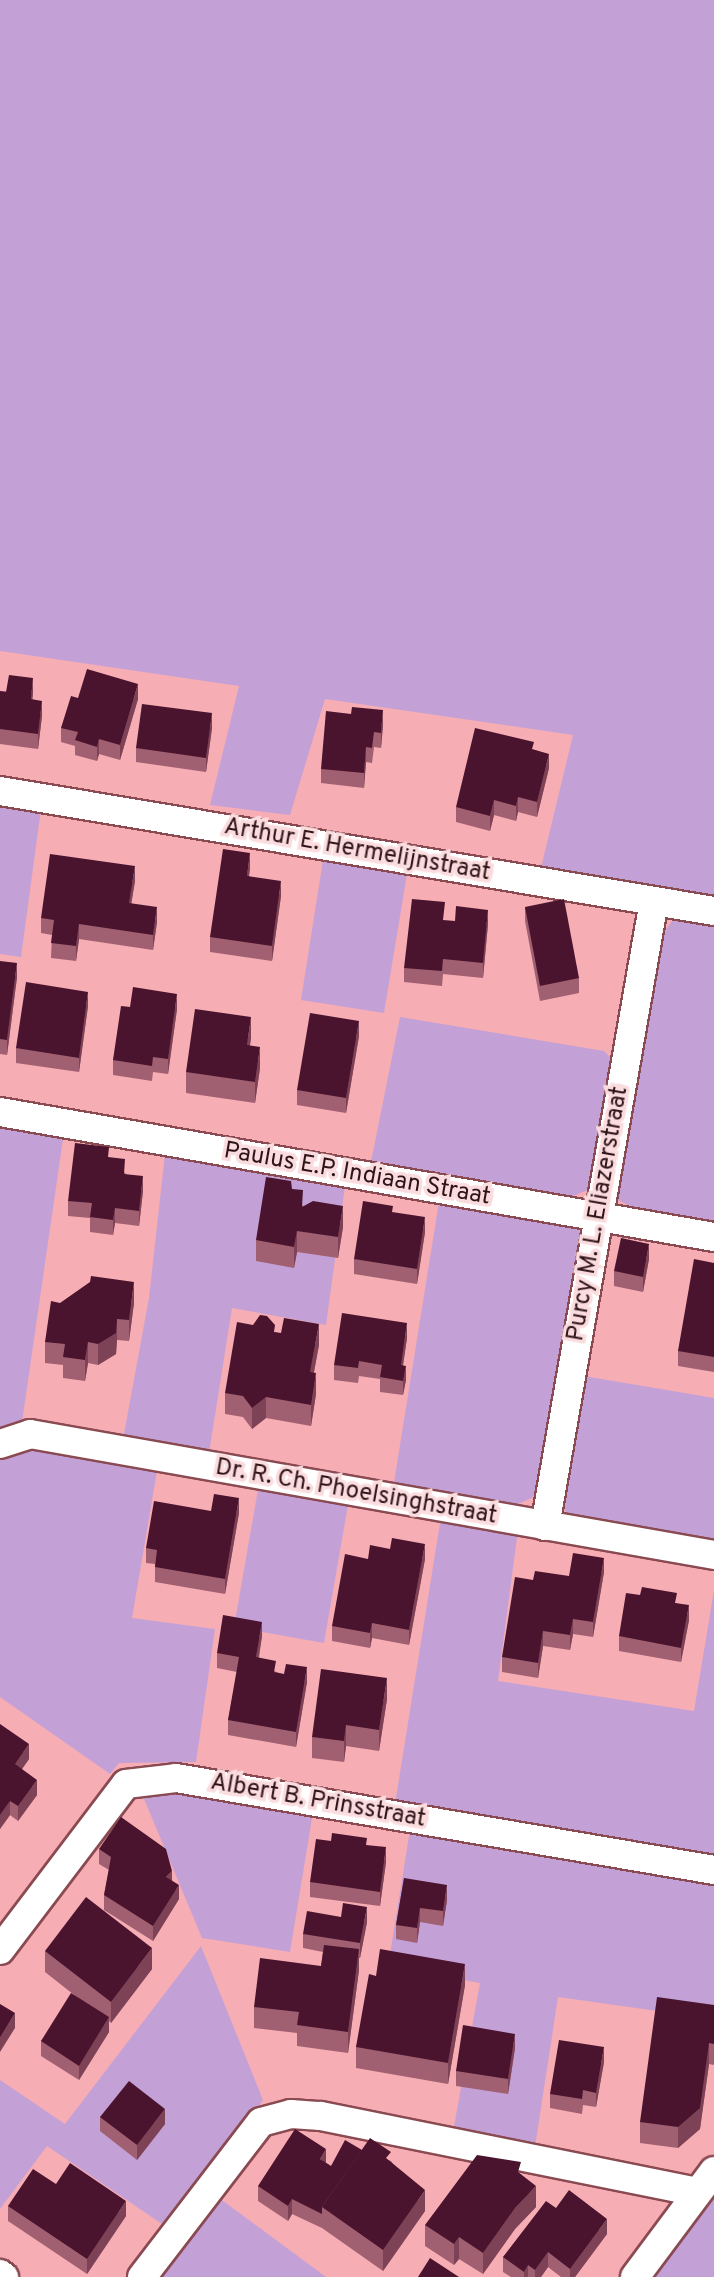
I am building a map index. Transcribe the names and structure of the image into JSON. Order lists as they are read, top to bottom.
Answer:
{
  "streets": {
    "street": [
      "Arthur E. Hermelijnstraat",
      "Paulus E.P. Indiaan Straat",
      "Purcy M. L. Eliazerstraat",
      "Dr. R. Ch. Phoelsinghstraat",
      "Albert B. Prinsstraat"
    ]
  },
  "crossings": [
    ["Arthur E. Hermelijnstraat", "Purcy M. L. Eliazerstraat"],
    ["Paulus E.P. Indiaan Straat", "Purcy M. L. Eliazerstraat"],
    ["Purcy M. L. Eliazerstraat", "Dr. R. Ch. Phoelsinghstraat"]
  ]
}
